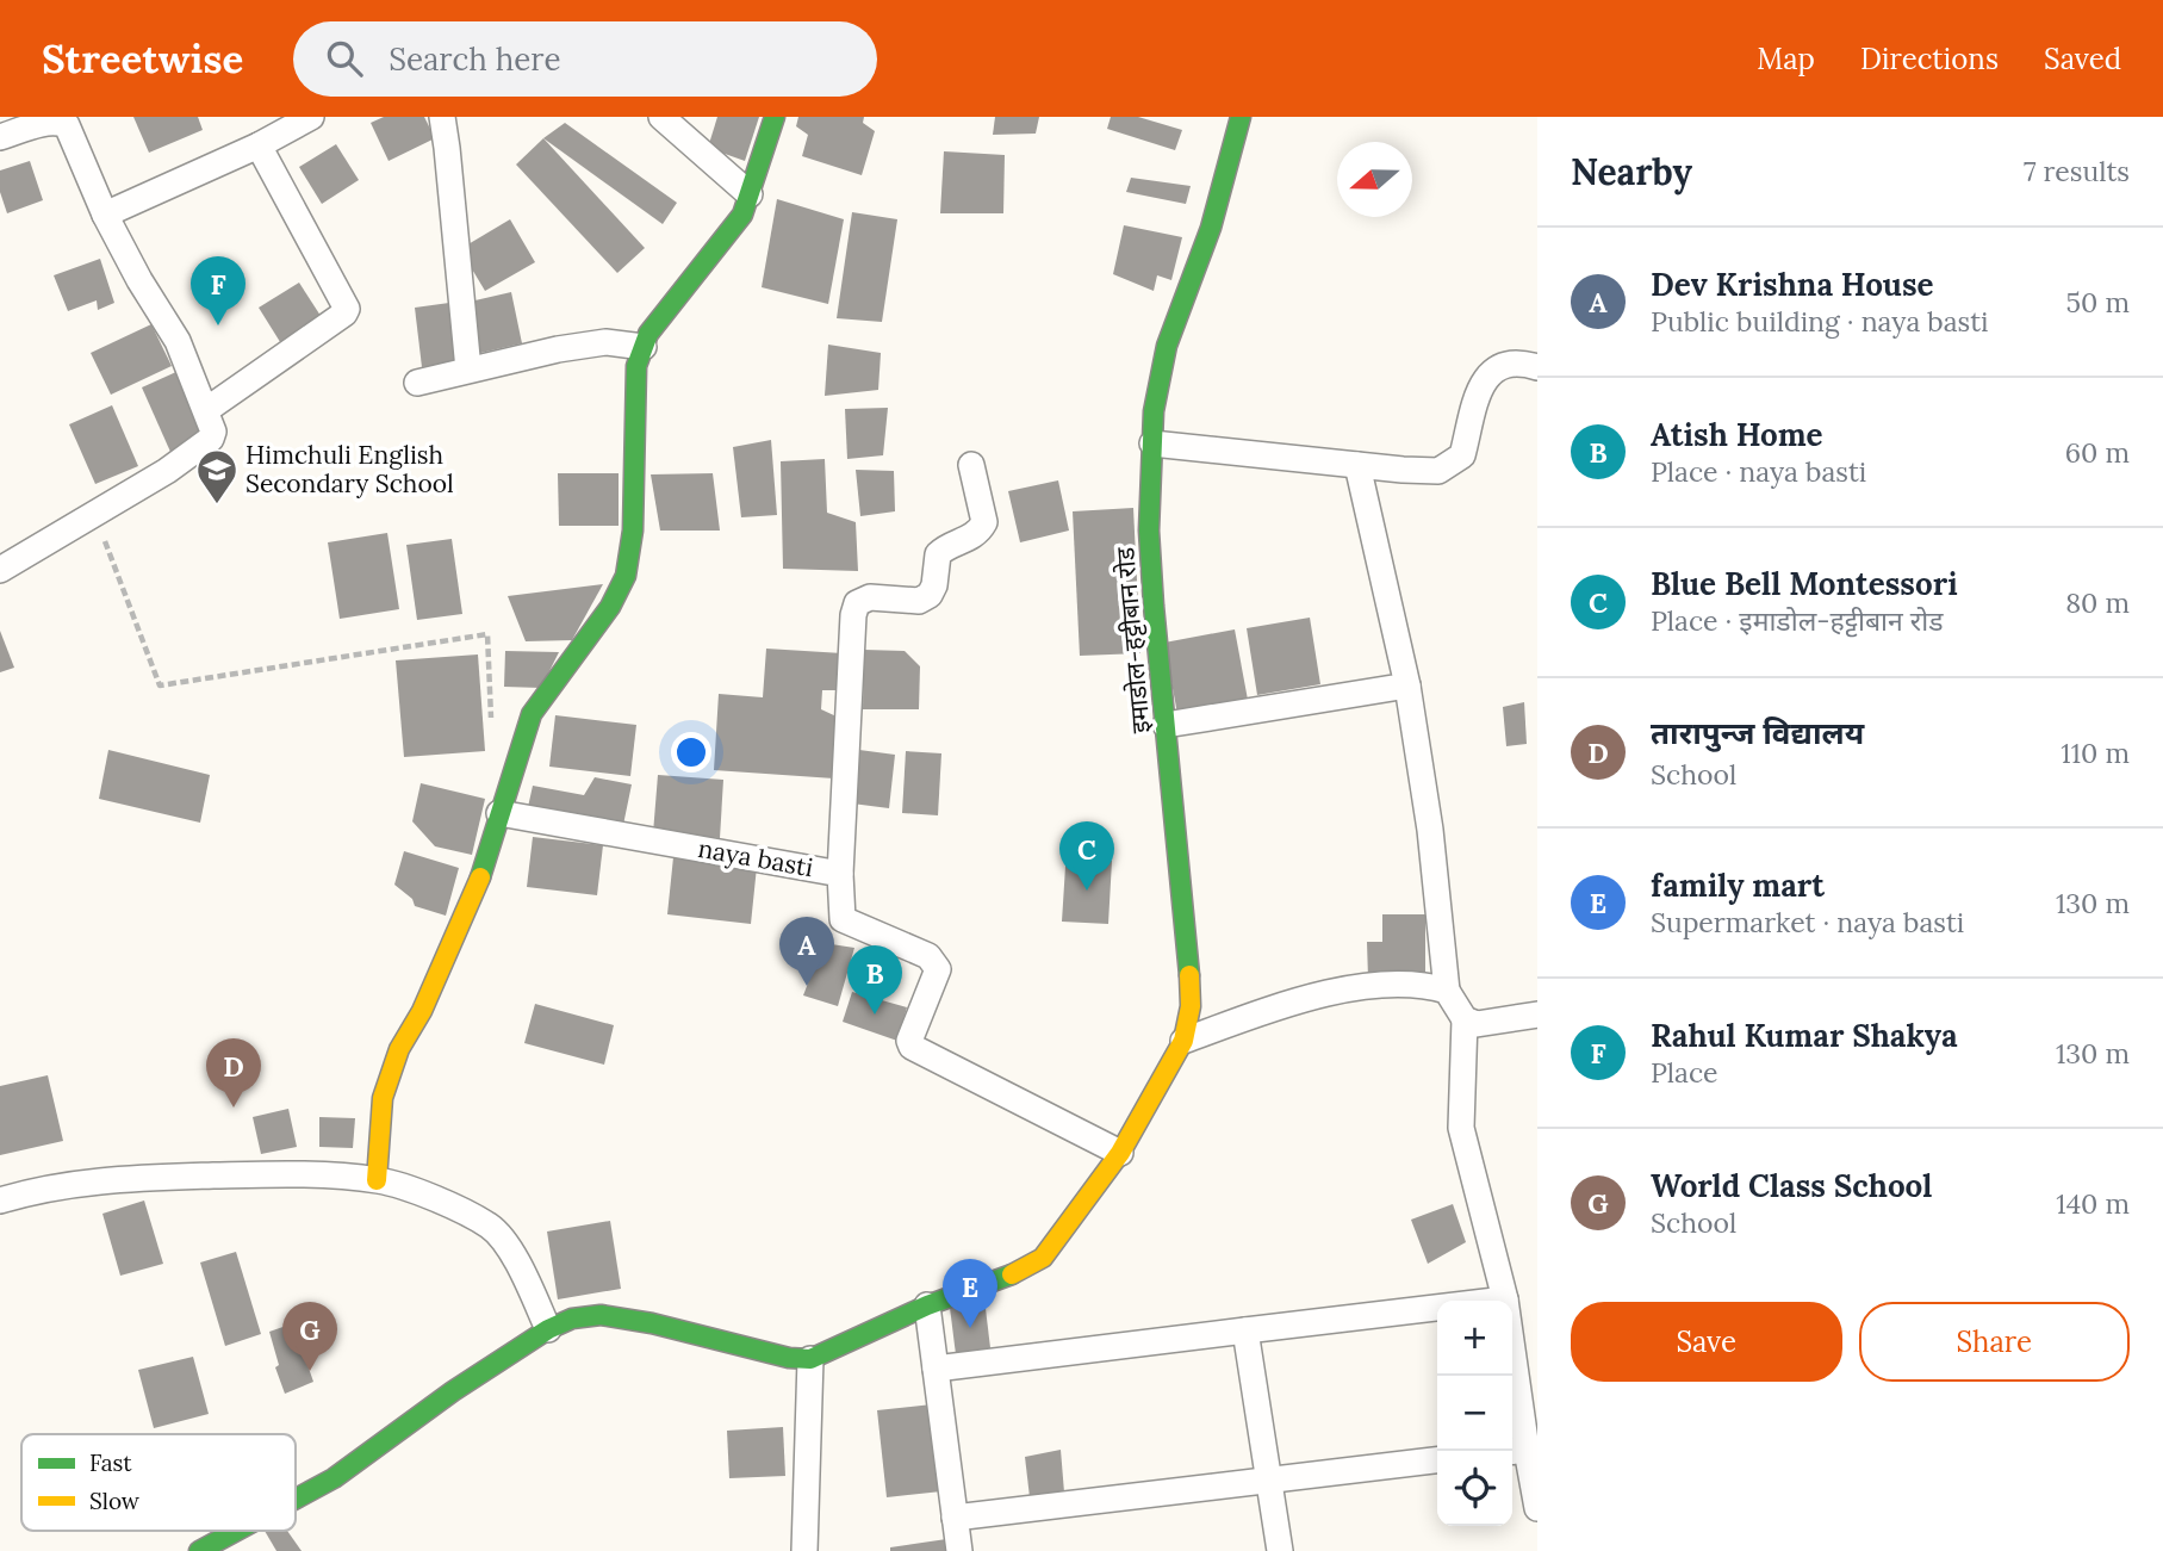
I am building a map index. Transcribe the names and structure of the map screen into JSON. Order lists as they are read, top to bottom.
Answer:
{
  "streets": {
    "street": ["इमाडोल-हट्टीबान रोड", "naya basti"]
  },
  "crossings": [
    ["इमाडोल-हट्टीबान रोड", "naya basti"]
  ],
  "places": {
    "school or university": ["Himchuli English Secondary School"]
  },
  "legend": ["Fast", "Slow"],
  "north": "left",
  "page": {
    "header": "Streetwise",
    "search": "Search here",
    "nav": ["Map", "Directions", "Saved"],
    "heading": ["Nearby", "7 results"],
    "list": [
      {
        "mark": "A",
        "name": "Dev Krishna House",
        "note": "Public building · naya basti",
        "value": "50 m"
      },
      {
        "mark": "B",
        "name": "Atish Home",
        "note": "Place · naya basti",
        "value": "60 m"
      },
      {
        "mark": "C",
        "name": "Blue Bell Montessori",
        "note": "Place · इमाडोल-हट्टीबान रोड",
        "value": "80 m"
      },
      {
        "mark": "D",
        "name": "तारापुन्ज विद्यालय",
        "note": "School",
        "value": "110 m"
      },
      {
        "mark": "E",
        "name": "family mart",
        "note": "Supermarket · naya basti",
        "value": "130 m"
      },
      {
        "mark": "F",
        "name": "Rahul Kumar Shakya",
        "note": "Place",
        "value": "130 m"
      },
      {
        "mark": "G",
        "name": "World Class School",
        "note": "School",
        "value": "140 m"
      }
    ],
    "pins": [
      "F",
      "C",
      "A",
      "B",
      "D",
      "E",
      "G"
    ],
    "buttons": ["Save", "Share"],
    "map_buttons": ["+", "−"]
  }
}
